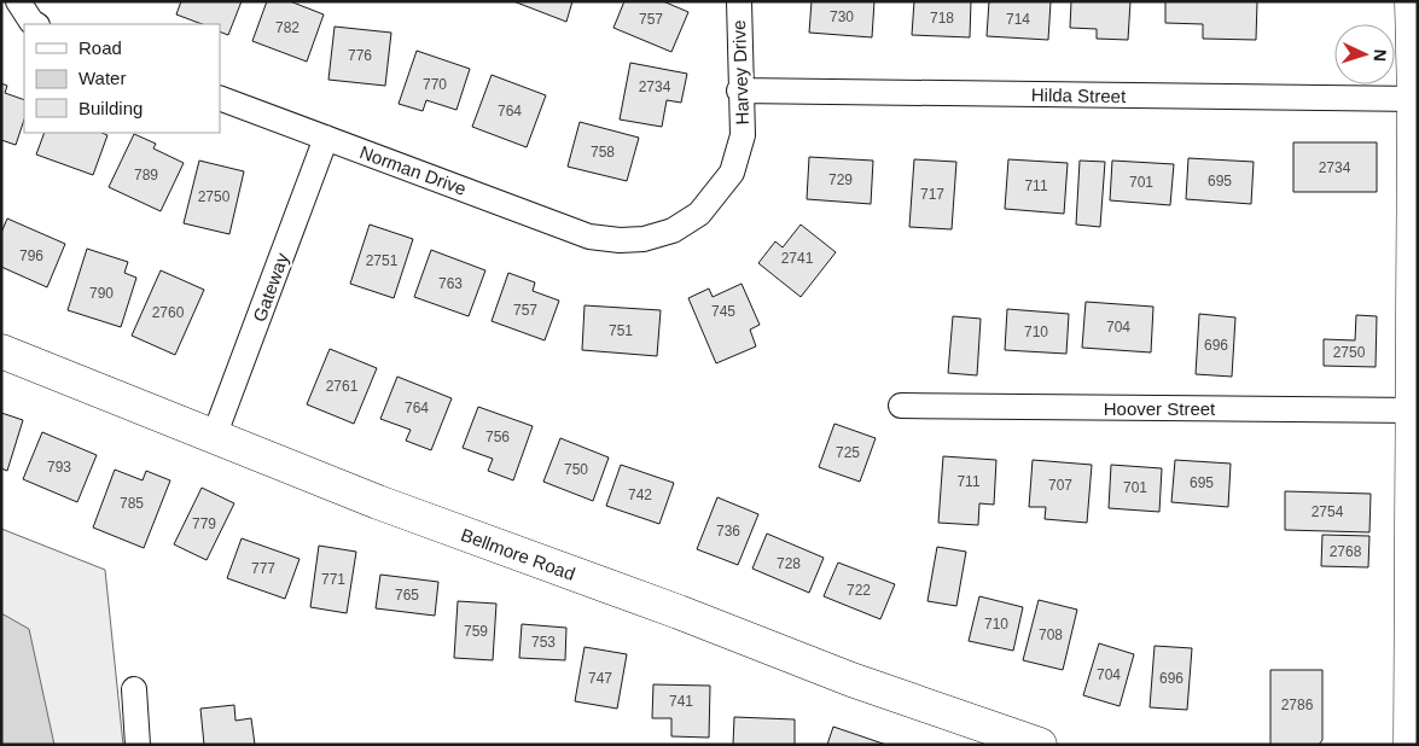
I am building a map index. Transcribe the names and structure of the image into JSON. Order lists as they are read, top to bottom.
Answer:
{
  "streets": {
    "main road": ["Bellmore Road"],
    "street": [
      "Harvey Drive",
      "Hilda Street",
      "Norman Drive",
      "Gateway",
      "Hoover Street"
    ]
  },
  "crossings": [
    ["Harvey Drive", "Hilda Street"],
    ["Harvey Drive", "Norman Drive"],
    ["Norman Drive", "Gateway"],
    ["Gateway", "Bellmore Road"]
  ],
  "house_numbers": [
    "730",
    "718",
    "757",
    "714",
    "782",
    "776",
    "770",
    "2734",
    "764",
    "758",
    "2734",
    "789",
    "729",
    "695",
    "701",
    "711",
    "717",
    "2750",
    "796",
    "2741",
    "2751",
    "763",
    "790",
    "757",
    "745",
    "2760",
    "704",
    "751",
    "710",
    "696",
    "2750",
    "2761",
    "764",
    "756",
    "725",
    "793",
    "750",
    "711",
    "695",
    "707",
    "701",
    "742",
    "785",
    "2754",
    "779",
    "736",
    "2768",
    "728",
    "777",
    "771",
    "722",
    "765",
    "710",
    "759",
    "708",
    "753",
    "704",
    "747",
    "696",
    "741",
    "2786"
  ],
  "legend": ["Road", "Water", "Building"],
  "north": "right"
}
